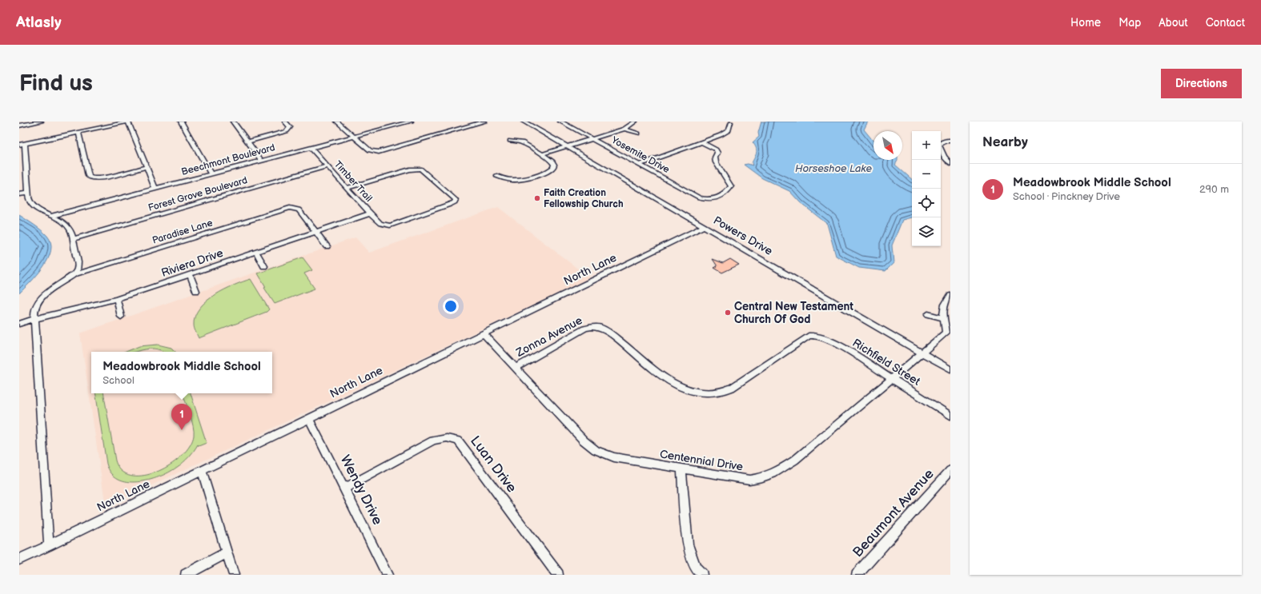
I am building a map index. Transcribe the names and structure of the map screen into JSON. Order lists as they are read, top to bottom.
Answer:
{
  "streets": {
    "street": [
      "Yosemite Drive",
      "Beechmont Boulevard",
      "Timber Trail",
      "Forest Grove Boulevard",
      "Paradise Lane",
      "Powers Drive",
      "Riviera Drive",
      "North Lane",
      "Zonna Avenue",
      "Richfield Street",
      "Centennial Drive",
      "Luan Drive",
      "Wendy Drive",
      "Beaumont Avenue"
    ]
  },
  "crossings": [
    ["Beechmont Boulevard", "Timber Trail"],
    ["Timber Trail", "Forest Grove Boulevard"],
    ["Timber Trail", "Riviera Drive"],
    ["Paradise Lane", "Riviera Drive"],
    ["Paradise Lane", "North Lane"],
    ["Powers Drive", "North Lane"],
    ["Powers Drive", "Centennial Drive"],
    ["North Lane", "Centennial Drive"],
    ["North Lane", "Wendy Drive"],
    ["Zonna Avenue", "Richfield Street"],
    ["Zonna Avenue", "Centennial Drive"],
    ["Richfield Street", "Centennial Drive"],
    ["Luan Drive", "Wendy Drive"]
  ],
  "water": ["Horseshoe Lake"],
  "places": ["Faith Creation Fellowship Church", "Central New Testament Church Of God"],
  "north": "bottom right",
  "page": {
    "header": "Atlasly",
    "nav": [
      "Home",
      "Map",
      "About",
      "Contact"
    ],
    "buttons": "Directions",
    "title": "Find us",
    "heading": "Nearby",
    "map_buttons": ["+", "−"],
    "list": [
      {
        "mark": "1",
        "name": "Meadowbrook Middle School",
        "note": "School · Pinckney Drive",
        "value": "290 m"
      }
    ],
    "popup": ["Meadowbrook Middle School", "School"],
    "pins": "1"
  }
}
